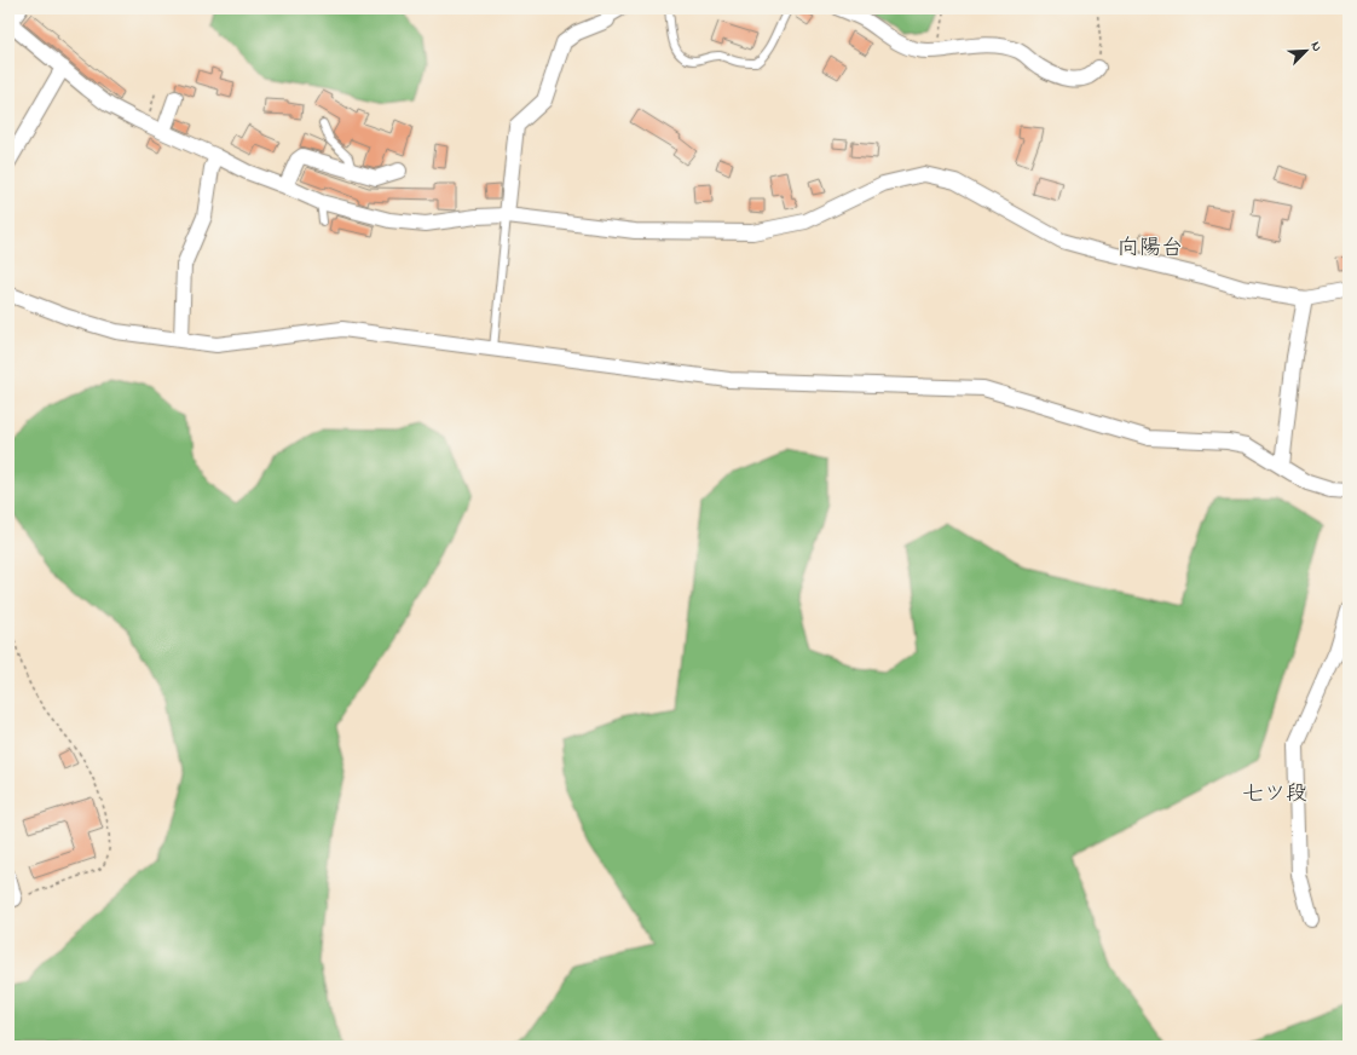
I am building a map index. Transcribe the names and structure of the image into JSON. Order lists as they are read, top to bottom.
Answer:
{
  "districts": ["向陽台", "七ツ段"],
  "north": "top right"
}
